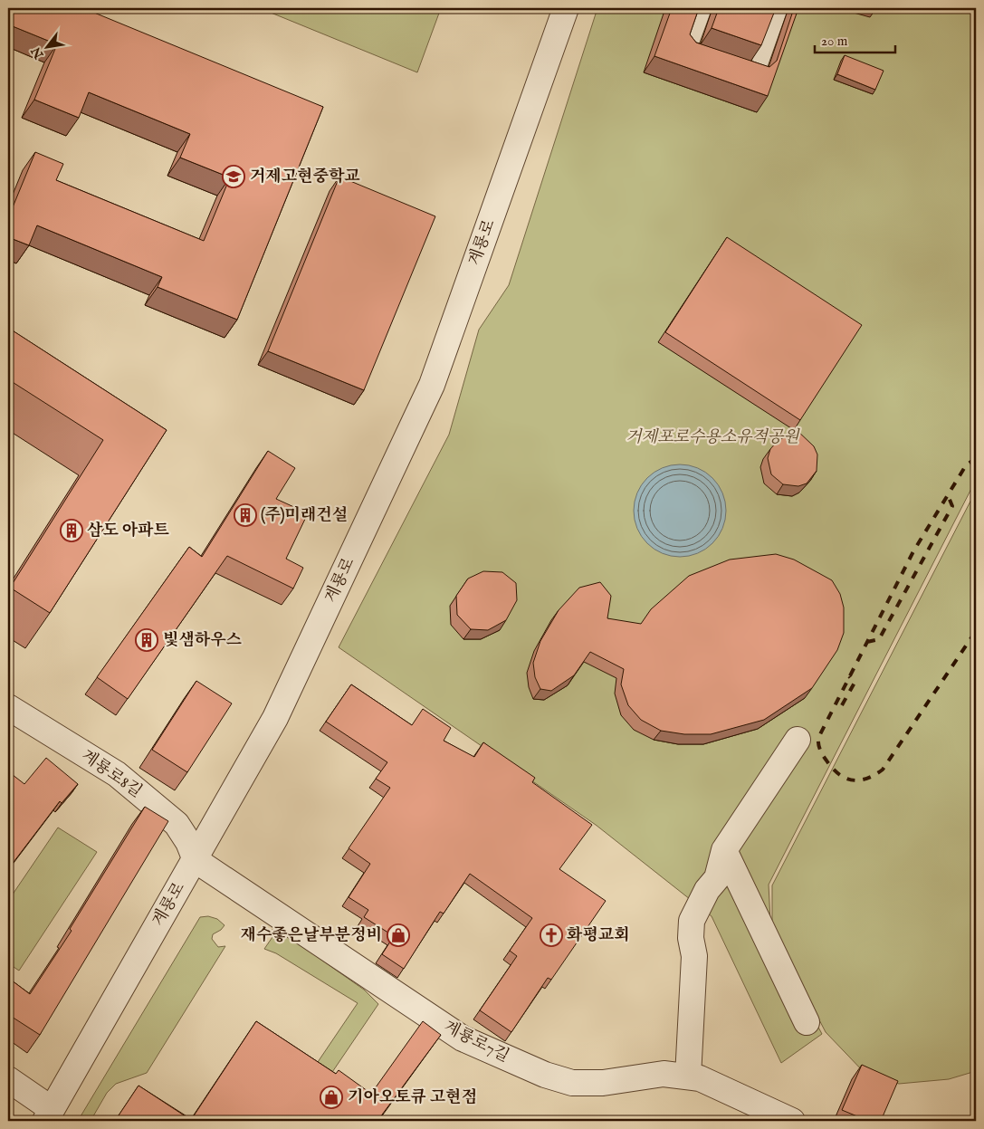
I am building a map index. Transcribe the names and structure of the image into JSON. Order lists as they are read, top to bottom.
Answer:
{
  "streets": {
    "street": ["계룡로", "계룡로8길", "계룡로7길"]
  },
  "crossings": [
    ["계룡로", "계룡로8길"],
    ["계룡로", "계룡로7길"],
    ["계룡로8길", "계룡로7길"]
  ],
  "parks": ["거제포로수용소유적공원"],
  "places": {
    "school or university": ["거제고현중학교"],
    "building": ["(주)미래건설", "삼도 아파트", "빛샘하우스"],
    "shop": ["재수좋은날부분정비", "기아오토큐 고현점"],
    "church": ["화평교회"]
  },
  "scale_bar": "20 m",
  "north": "bottom left"
}
